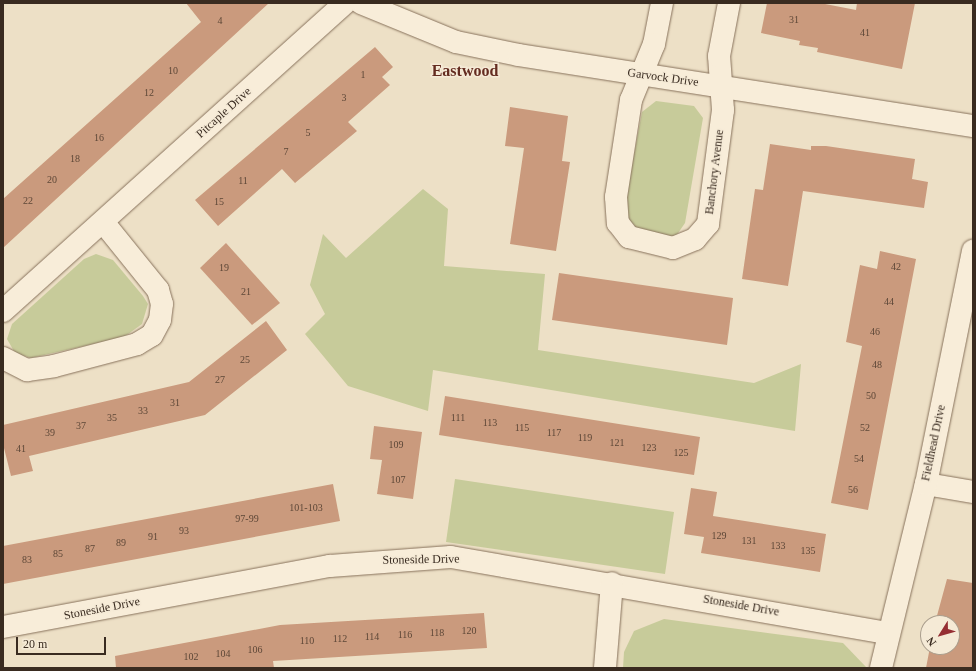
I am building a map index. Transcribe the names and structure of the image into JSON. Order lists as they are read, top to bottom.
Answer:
{
  "streets": {
    "street": [
      "Garvock Drive",
      "Pitcaple Drive",
      "Banchory Avenue",
      "Fieldhead Drive",
      "Stoneside Drive"
    ]
  },
  "crossings": [
    ["Garvock Drive", "Banchory Avenue"],
    ["Fieldhead Drive", "Stoneside Drive"]
  ],
  "districts": ["Eastwood"],
  "house_numbers": [
    "31",
    "4",
    "41",
    "10",
    "1",
    "12",
    "3",
    "5",
    "16",
    "7",
    "18",
    "20",
    "11",
    "22",
    "15",
    "42",
    "19",
    "21",
    "44",
    "46",
    "25",
    "48",
    "27",
    "50",
    "31",
    "33",
    "35",
    "111",
    "113",
    "37",
    "115",
    "52",
    "39",
    "117",
    "119",
    "121",
    "109",
    "123",
    "41",
    "125",
    "54",
    "107",
    "56",
    "101-103",
    "97-99",
    "93",
    "129",
    "91",
    "131",
    "89",
    "133",
    "87",
    "135",
    "85",
    "83",
    "120",
    "118",
    "116",
    "114",
    "112",
    "110",
    "106",
    "104",
    "102"
  ],
  "scale_bar": "20 m",
  "north": "bottom left"
}
